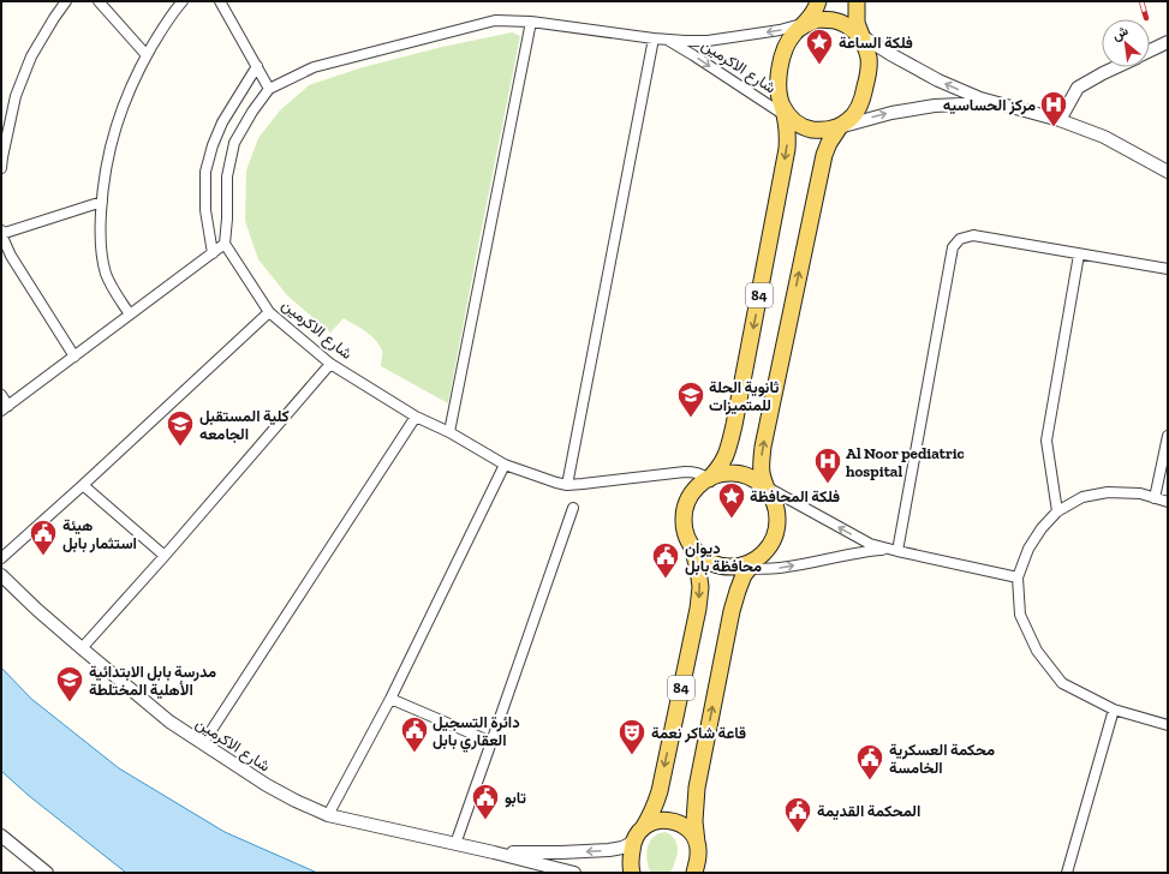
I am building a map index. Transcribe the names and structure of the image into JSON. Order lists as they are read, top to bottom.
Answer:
{
  "streets": {
    "main road": ["84"],
    "street": ["شارع الاكرمين"]
  },
  "crossings": [
    ["شارع الاكرمين", "84"]
  ],
  "places": {
    "place": ["فلكة الساعة", "فلكة المحافظة"],
    "hospital": ["مركز الحساسيه", "Al Noor pediatric hospital"],
    "school or university": ["ثانوية الحلة للمتميزات", "كلية المستقبل الجامعه", "مدرسة بابل الابتدائية الأهلية المختلطة"],
    "public building": [
      "هيئة استثمار بابل",
      "ديوان محافظة بابل",
      "دائرة التسجيل العقاري بابل",
      "محكمة العسكرية الخامسة",
      "تابو",
      "المحكمة القديمة"
    ],
    "theatre": ["قاعة شاكر نعمة"]
  },
  "north": "top left"
}
